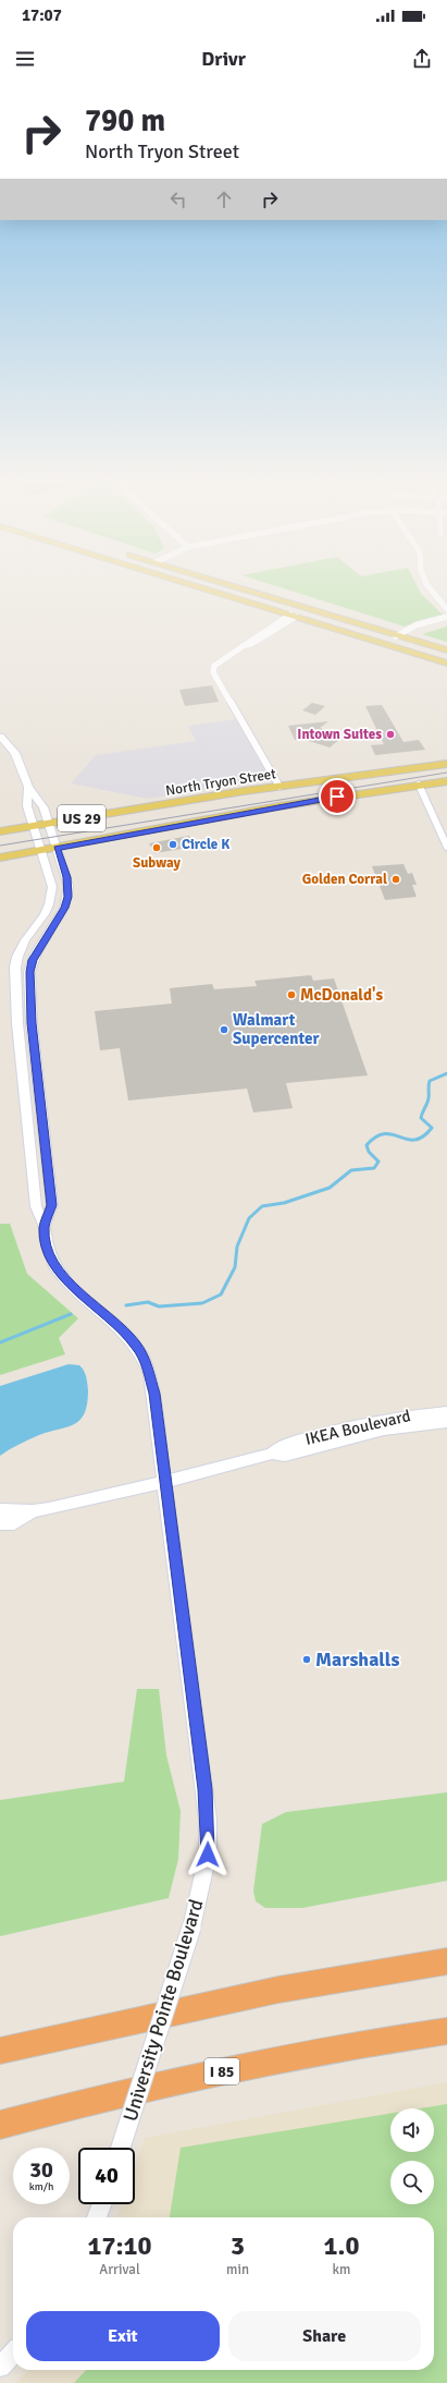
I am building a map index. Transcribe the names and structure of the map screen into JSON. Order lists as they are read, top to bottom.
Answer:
{
  "streets": {
    "highway": ["I 85"],
    "main road": ["North Tryon Street", "US 29"],
    "street": ["IKEA Boulevard", "University Pointe Boulevard"]
  },
  "crossings": [
    ["North Tryon Street", "University Pointe Boulevard"],
    ["US 29", "University Pointe Boulevard"],
    ["IKEA Boulevard", "University Pointe Boulevard"]
  ],
  "places": [
    "Intown Suites",
    "Circle K",
    "Subway",
    "Golden Corral",
    "McDonald's",
    "Walmart Supercenter",
    "Marshalls"
  ],
  "page": {
    "status": "17:07",
    "header": "Drivr",
    "turn": ["790 m", "North Tryon Street"],
    "speed": "30 km/h",
    "limit": "40",
    "eta": [
      "17:10",
      "Arrival",
      "3",
      "min",
      "1.0",
      "km"
    ],
    "buttons": ["Exit", "Share"]
  }
}
